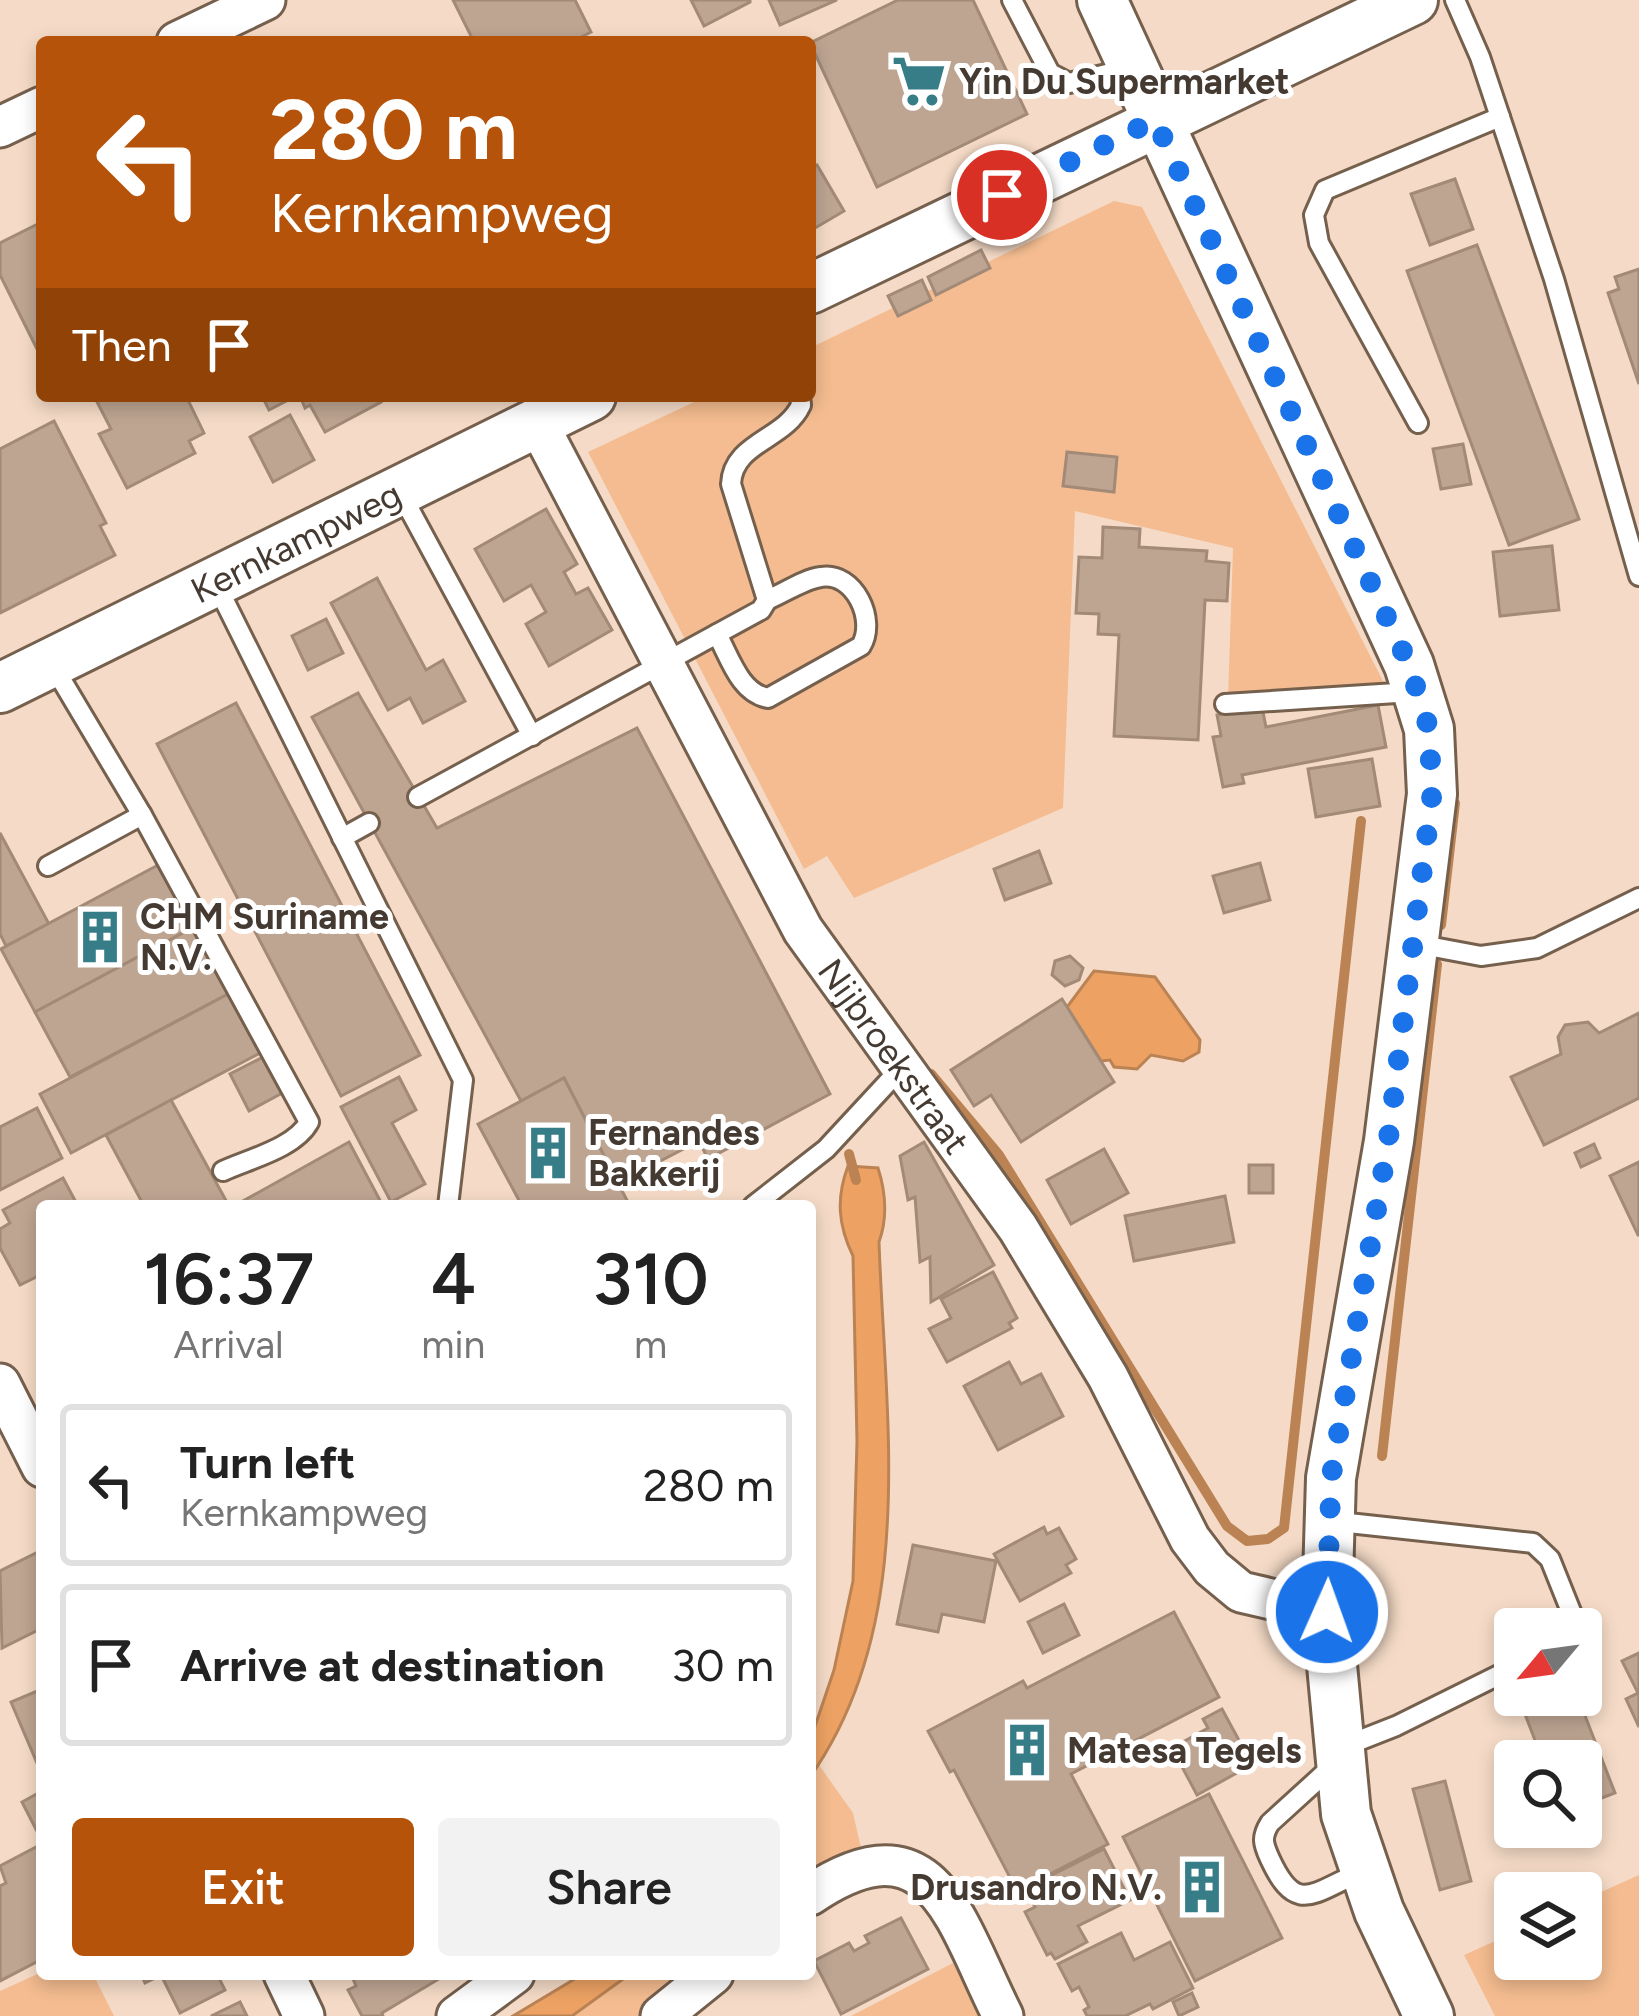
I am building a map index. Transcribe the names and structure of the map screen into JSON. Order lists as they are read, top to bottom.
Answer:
{
  "streets": {
    "street": ["Kernkampweg", "Nijbroekstraat"]
  },
  "crossings": [
    ["Kernkampweg", "Nijbroekstraat"]
  ],
  "places": {
    "supermarket": ["Yin Du Supermarket"],
    "building": [
      "CHM Suriname N.V.",
      "Fernandes Bakkerij",
      "Matesa Tegels",
      "Drusandro N.V."
    ]
  },
  "north": "bottom left",
  "page": {
    "turn": ["280 m", "Kernkampweg"],
    "then": "Then",
    "eta": [
      "16:37",
      "Arrival",
      "4",
      "min",
      "310",
      "m"
    ],
    "list": [
      {
        "name": "Turn left",
        "note": "Kernkampweg",
        "value": "280 m"
      },
      {
        "name": "Arrive at destination",
        "value": "30 m"
      }
    ],
    "buttons": ["Exit", "Share"]
  }
}
